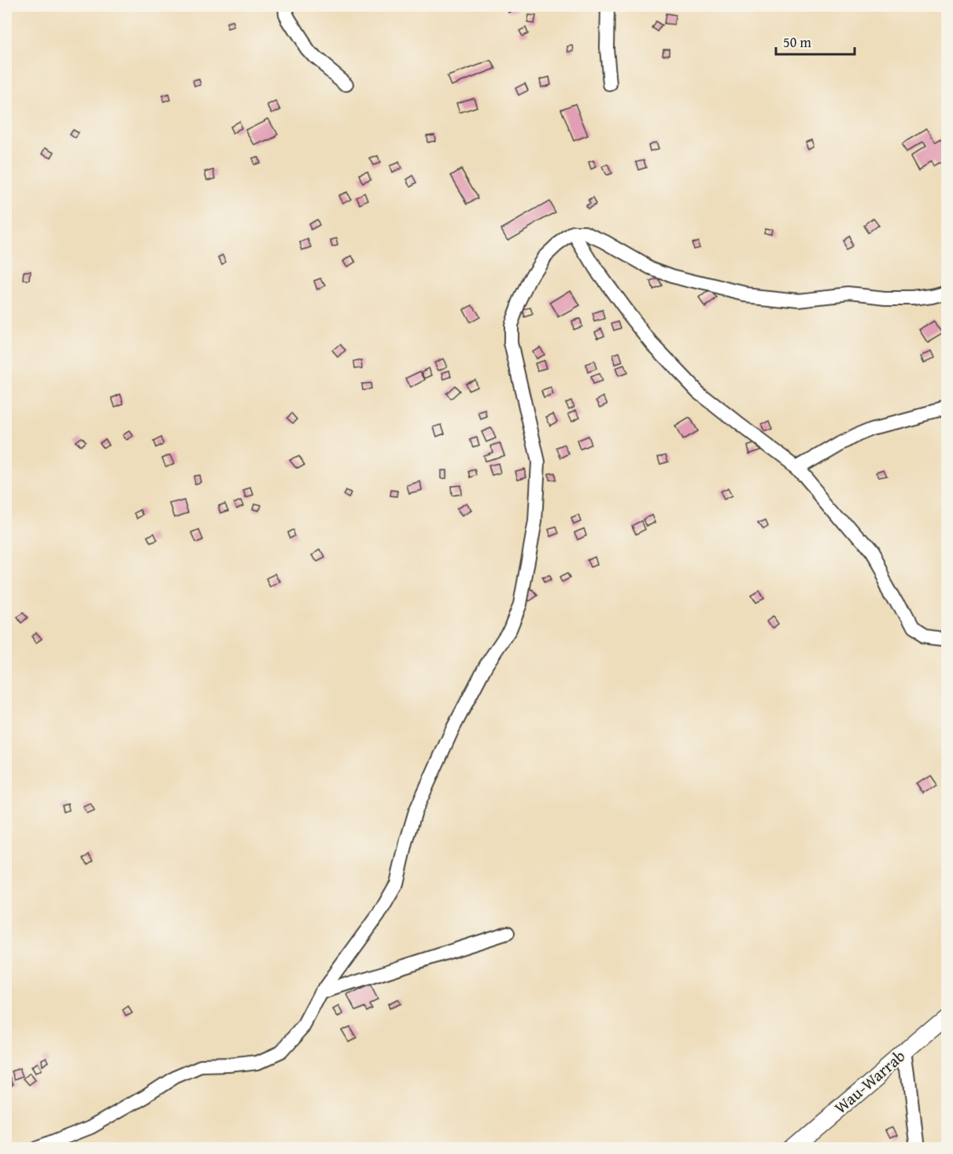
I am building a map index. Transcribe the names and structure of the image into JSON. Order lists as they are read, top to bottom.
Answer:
{
  "streets": {
    "main road": ["Wau-Warrab"]
  },
  "scale_bar": "50 m"
}
